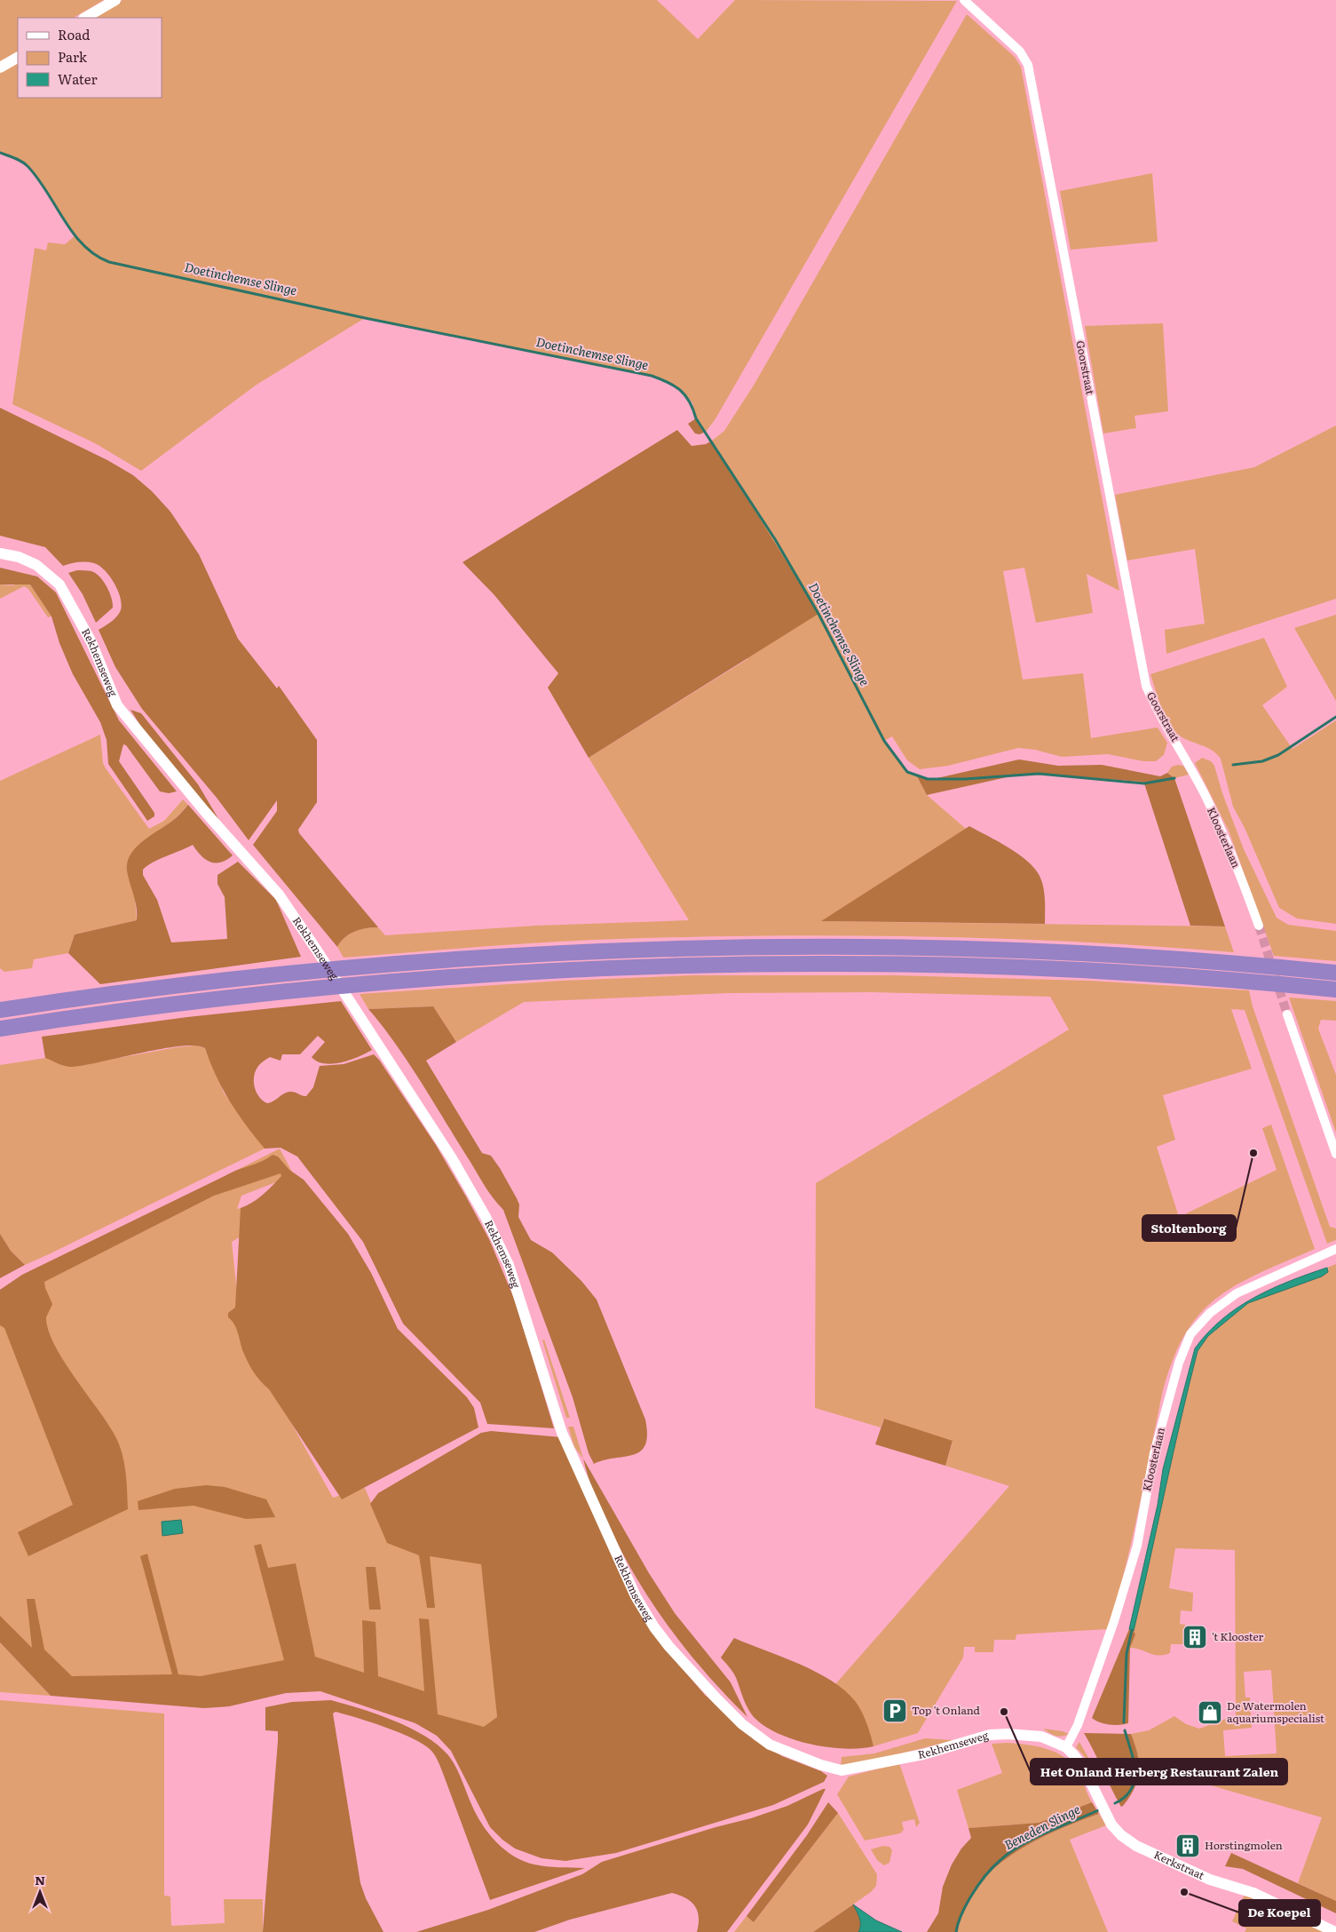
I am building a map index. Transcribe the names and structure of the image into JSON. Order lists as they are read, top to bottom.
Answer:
{
  "streets": {
    "street": [
      "Goorstraat",
      "Rekhemseweg",
      "Kloosterlaan",
      "Kerkstraat"
    ]
  },
  "crossings": [
    ["Goorstraat", "Kloosterlaan"],
    ["Rekhemseweg", "Kloosterlaan"],
    ["Rekhemseweg", "Kerkstraat"],
    ["Kloosterlaan", "Kerkstraat"]
  ],
  "water": ["Doetinchemse Slinge", "Beneden Slinge"],
  "places": {
    "other": ["Stoltenborg", "Het Onland Herberg Restaurant Zalen", "De Koepel"],
    "building": ["'t Klooster", "Horstingmolen"],
    "parking": ["Top 't Onland"],
    "shop": ["De Watermolen aquariumspecialist"]
  },
  "legend": ["Road", "Park", "Water"],
  "north": "top"
}
